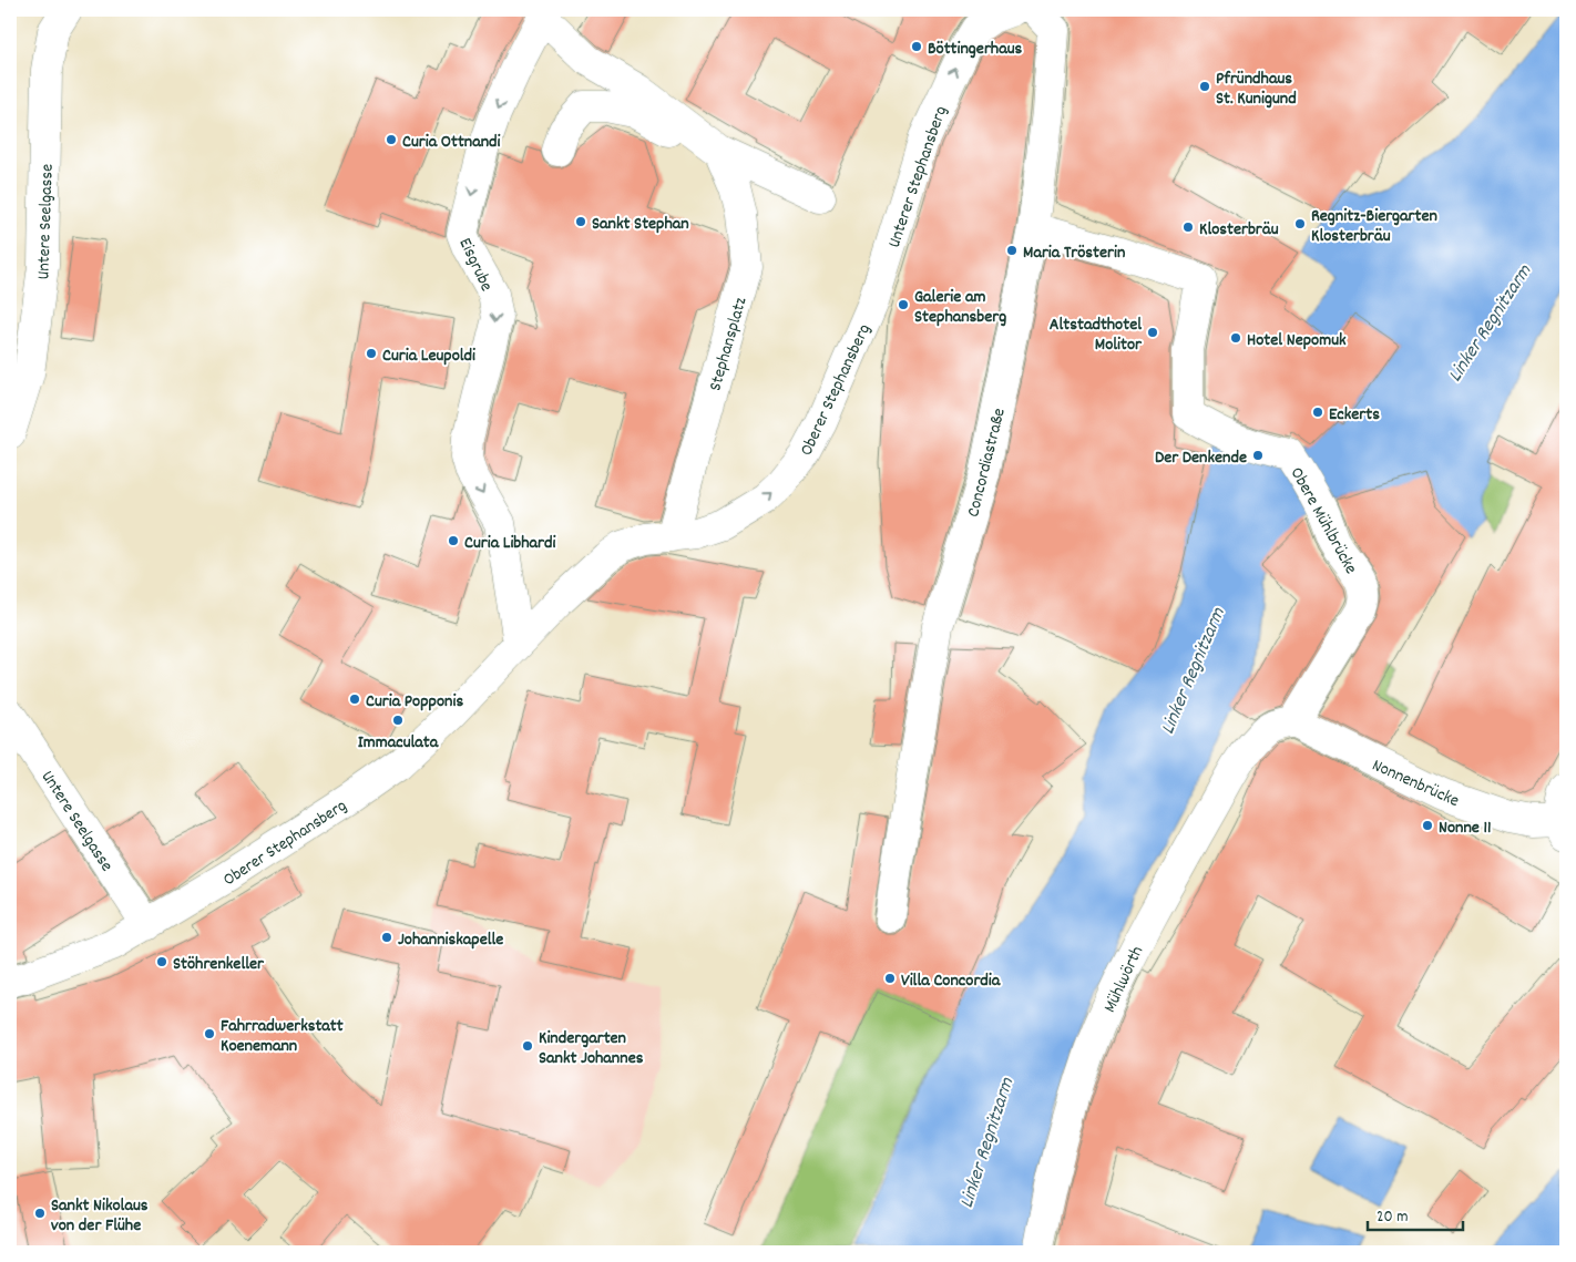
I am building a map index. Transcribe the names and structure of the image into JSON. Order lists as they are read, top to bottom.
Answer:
{
  "streets": {
    "street": [
      "Unterer Stephansberg",
      "Untere Seelgasse",
      "Eisgrube",
      "Stephansplatz",
      "Oberer Stephansberg",
      "Concordiastraße",
      "Obere Mühlbrücke",
      "Nonnenbrücke",
      "Mühlwörth"
    ]
  },
  "crossings": [
    ["Unterer Stephansberg", "Oberer Stephansberg"],
    ["Untere Seelgasse", "Oberer Stephansberg"],
    ["Eisgrube", "Oberer Stephansberg"],
    ["Stephansplatz", "Oberer Stephansberg"],
    ["Concordiastraße", "Obere Mühlbrücke"],
    ["Obere Mühlbrücke", "Nonnenbrücke"],
    ["Obere Mühlbrücke", "Mühlwörth"],
    ["Nonnenbrücke", "Mühlwörth"]
  ],
  "one_way": ["Unterer Stephansberg", "Eisgrube"],
  "water": ["Linker Regnitzarm"],
  "places": [
    "Böttingerhaus",
    "Pfründhaus St. Kunigund",
    "Curia Ottnandi",
    "Sankt Stephan",
    "Regnitz-Biergarten Klosterbräu",
    "Klosterbräu",
    "Maria Trösterin",
    "Galerie am Stephansberg",
    "Altstadthotel Molitor",
    "Hotel Nepomuk",
    "Curia Leupoldi",
    "Eckerts",
    "Der Denkende",
    "Curia Libhardi",
    "Curia Popponis",
    "Immaculata",
    "Nonne 11",
    "Johanniskapelle",
    "Stöhrenkeller",
    "Villa Concordia",
    "Fahrradwerkstatt Koenemann",
    "Kindergarten Sankt Johannes",
    "Sankt Nikolaus von der Flühe"
  ],
  "scale_bar": "20 m"
}
